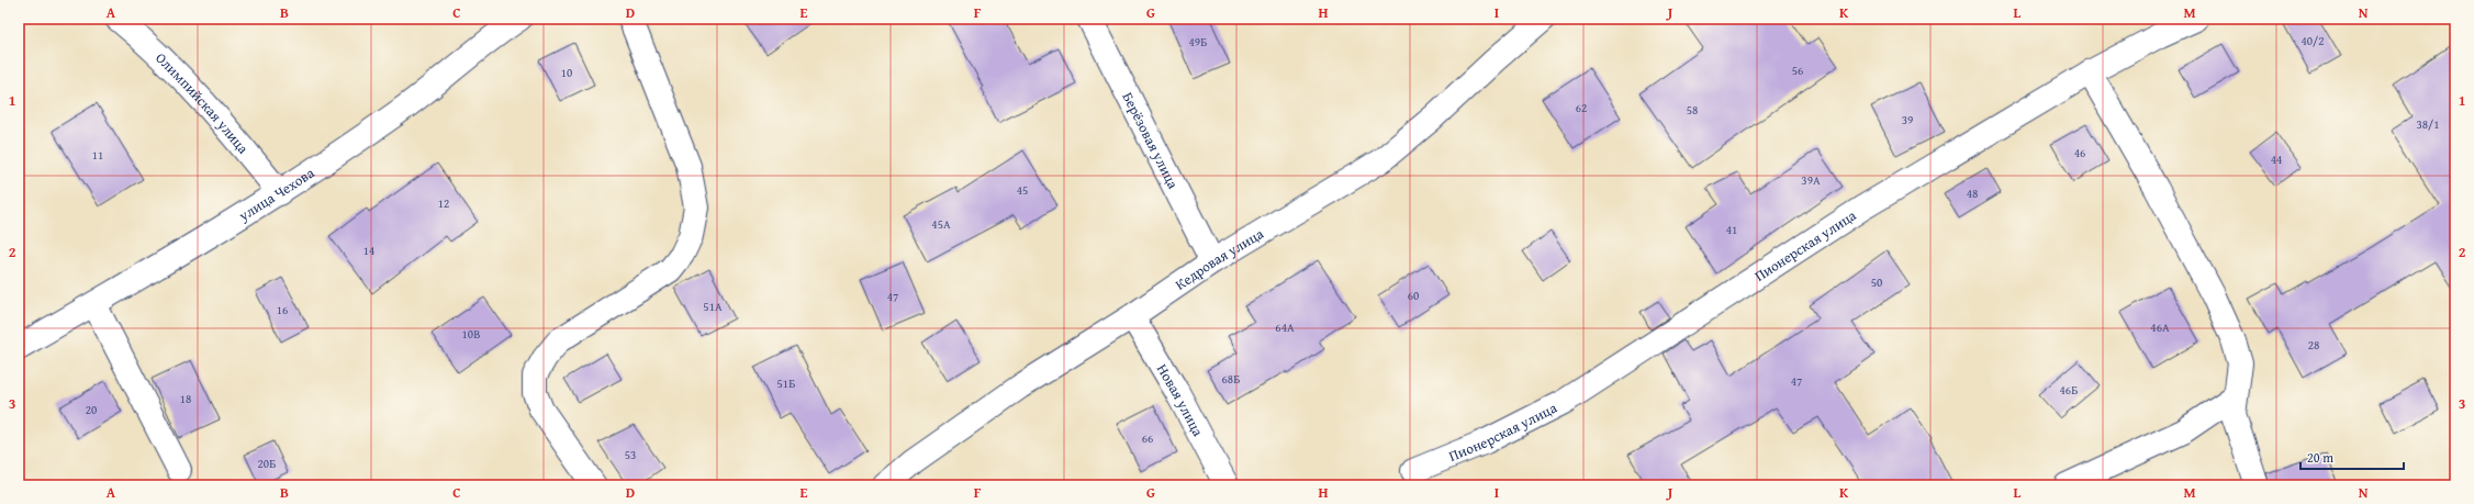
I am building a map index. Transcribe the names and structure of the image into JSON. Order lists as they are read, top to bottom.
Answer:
{
  "streets": {
    "street": [
      "Олимпийская улица",
      "Берёзовая улица",
      "улица Чехова",
      "Пионерская улица",
      "Кедровая улица",
      "Новая улица"
    ]
  },
  "crossings": [
    ["Олимпийская улица", "улица Чехова"],
    ["Берёзовая улица", "Кедровая улица"],
    ["Кедровая улица", "Новая улица"]
  ],
  "house_numbers": [
    "40/2",
    "49Б",
    "56",
    "10",
    "62",
    "58",
    "39",
    "38/1",
    "46",
    "11",
    "44",
    "39А",
    "45",
    "48",
    "12",
    "45А",
    "41",
    "14",
    "50",
    "60",
    "47",
    "51А",
    "16",
    "64А",
    "46А",
    "10В",
    "28",
    "68Б",
    "47",
    "51Б",
    "46Б",
    "18",
    "20",
    "66",
    "53",
    "20Б"
  ],
  "scale_bar": "20 m",
  "grid": {
    "columns": [
      "A",
      "B",
      "C",
      "D",
      "E",
      "F",
      "G",
      "H",
      "I",
      "J",
      "K",
      "L",
      "M",
      "N"
    ],
    "rows": ["1", "2", "3"]
  }
}
